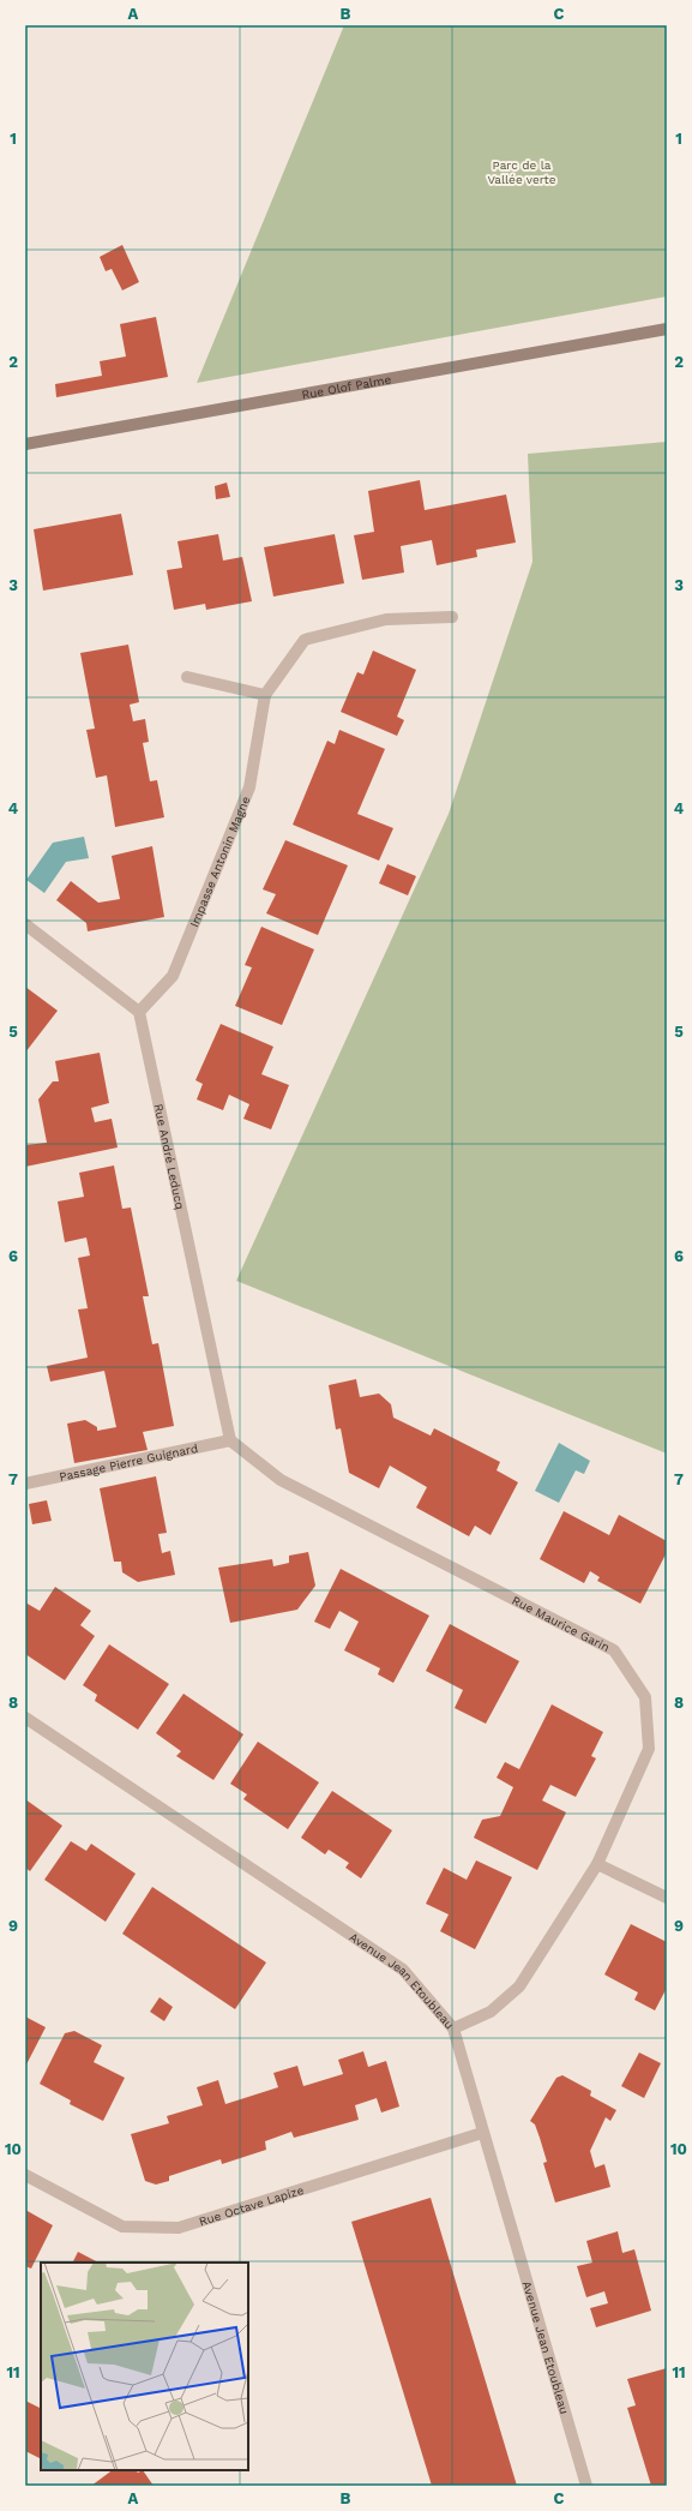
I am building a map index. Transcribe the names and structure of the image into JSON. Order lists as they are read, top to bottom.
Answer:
{
  "streets": {
    "main road": ["Rue Olof Palme"],
    "street": [
      "Impasse Antonin Magne",
      "Rue André Leducq",
      "Passage Pierre Guignard",
      "Rue Maurice Garin",
      "Avenue Jean Etoubleau",
      "Rue Octave Lapize"
    ]
  },
  "crossings": [
    ["Impasse Antonin Magne", "Rue André Leducq"],
    ["Rue André Leducq", "Passage Pierre Guignard"],
    ["Rue André Leducq", "Rue Maurice Garin"],
    ["Passage Pierre Guignard", "Rue Maurice Garin"],
    ["Rue Maurice Garin", "Avenue Jean Etoubleau"],
    ["Avenue Jean Etoubleau", "Rue Octave Lapize"]
  ],
  "parks": ["Parc de la Vallée verte"],
  "grid": {
    "columns": ["A", "B", "C"],
    "rows": [
      "1",
      "2",
      "3",
      "4",
      "5",
      "6",
      "7",
      "8",
      "9",
      "10",
      "11"
    ]
  }
}
